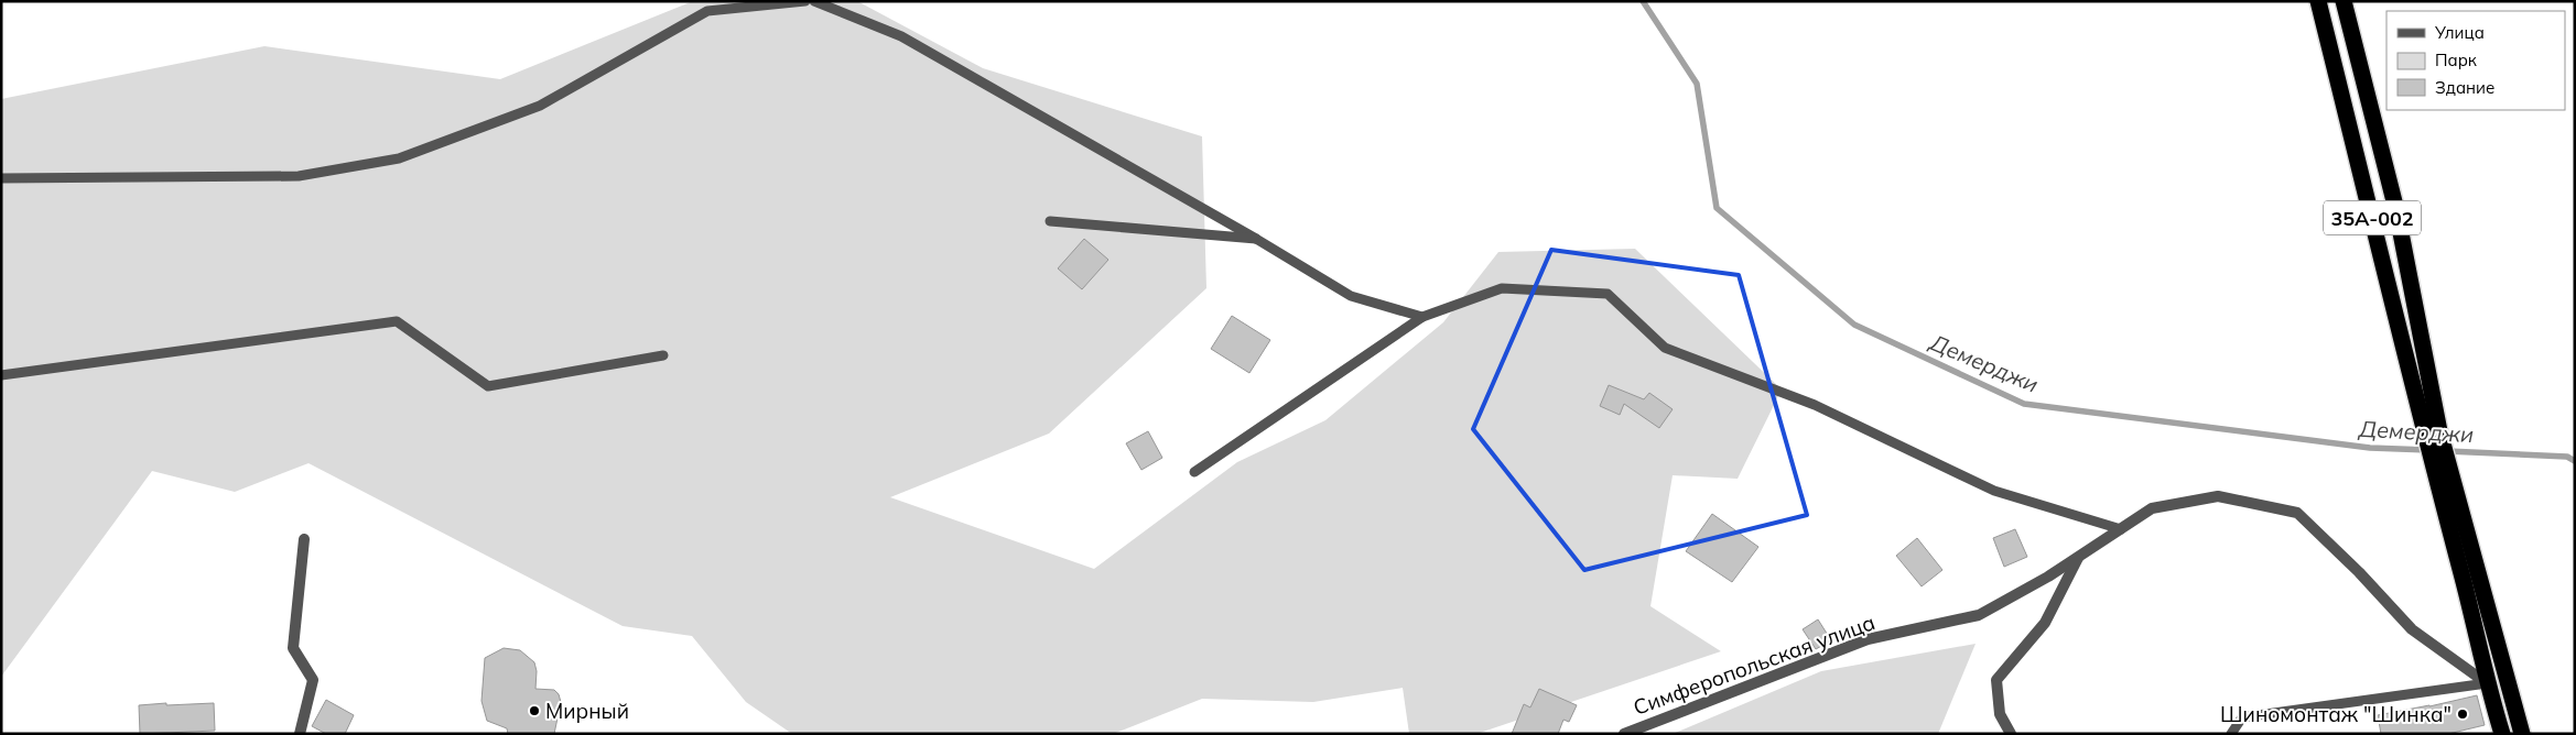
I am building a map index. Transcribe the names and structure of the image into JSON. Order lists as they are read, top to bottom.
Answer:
{
  "streets": {
    "highway": ["35А-002"],
    "street": ["Симферопольская улица"]
  },
  "crossings": [
    ["35А-002", "Симферопольская улица"]
  ],
  "water": ["Демерджи"],
  "places": ["Мирный", "Шиномонтаж \"Шинка\""],
  "legend": ["Улица", "Парк", "Здание"]
}
